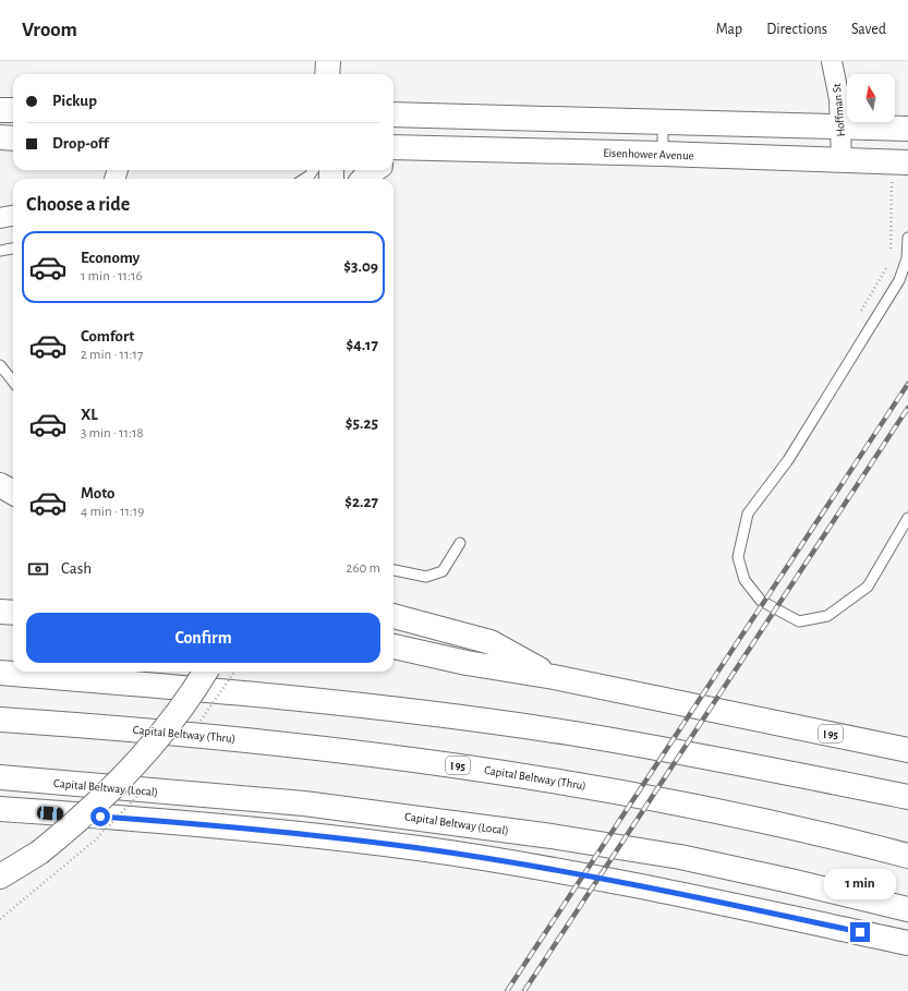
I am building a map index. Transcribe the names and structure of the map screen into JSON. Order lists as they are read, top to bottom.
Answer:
{
  "streets": {
    "main road": [
      "Eisenhower Avenue",
      "Capital Beltway (Thru)",
      "I 95",
      "Capital Beltway (Local)"
    ],
    "street": ["Hoffman St"]
  },
  "crossings": [
    ["Hoffman St", "Eisenhower Avenue"]
  ],
  "north": "top",
  "page": {
    "header": "Vroom",
    "nav": ["Map", "Directions", "Saved"],
    "banner": ["Pickup", "Drop-off"],
    "heading": "Choose a ride",
    "list": [
      {
        "name": "Economy",
        "note": "1 min · 11:16",
        "value": "$3.09"
      },
      {
        "name": "Comfort",
        "note": "2 min · 11:17",
        "value": "$4.17"
      },
      {
        "name": "XL",
        "note": "3 min · 11:18",
        "value": "$5.25"
      },
      {
        "name": "Moto",
        "note": "4 min · 11:19",
        "value": "$2.27"
      }
    ],
    "pay": ["Cash", "260 m"],
    "buttons": "Confirm",
    "bubble": "1 min"
  }
}
